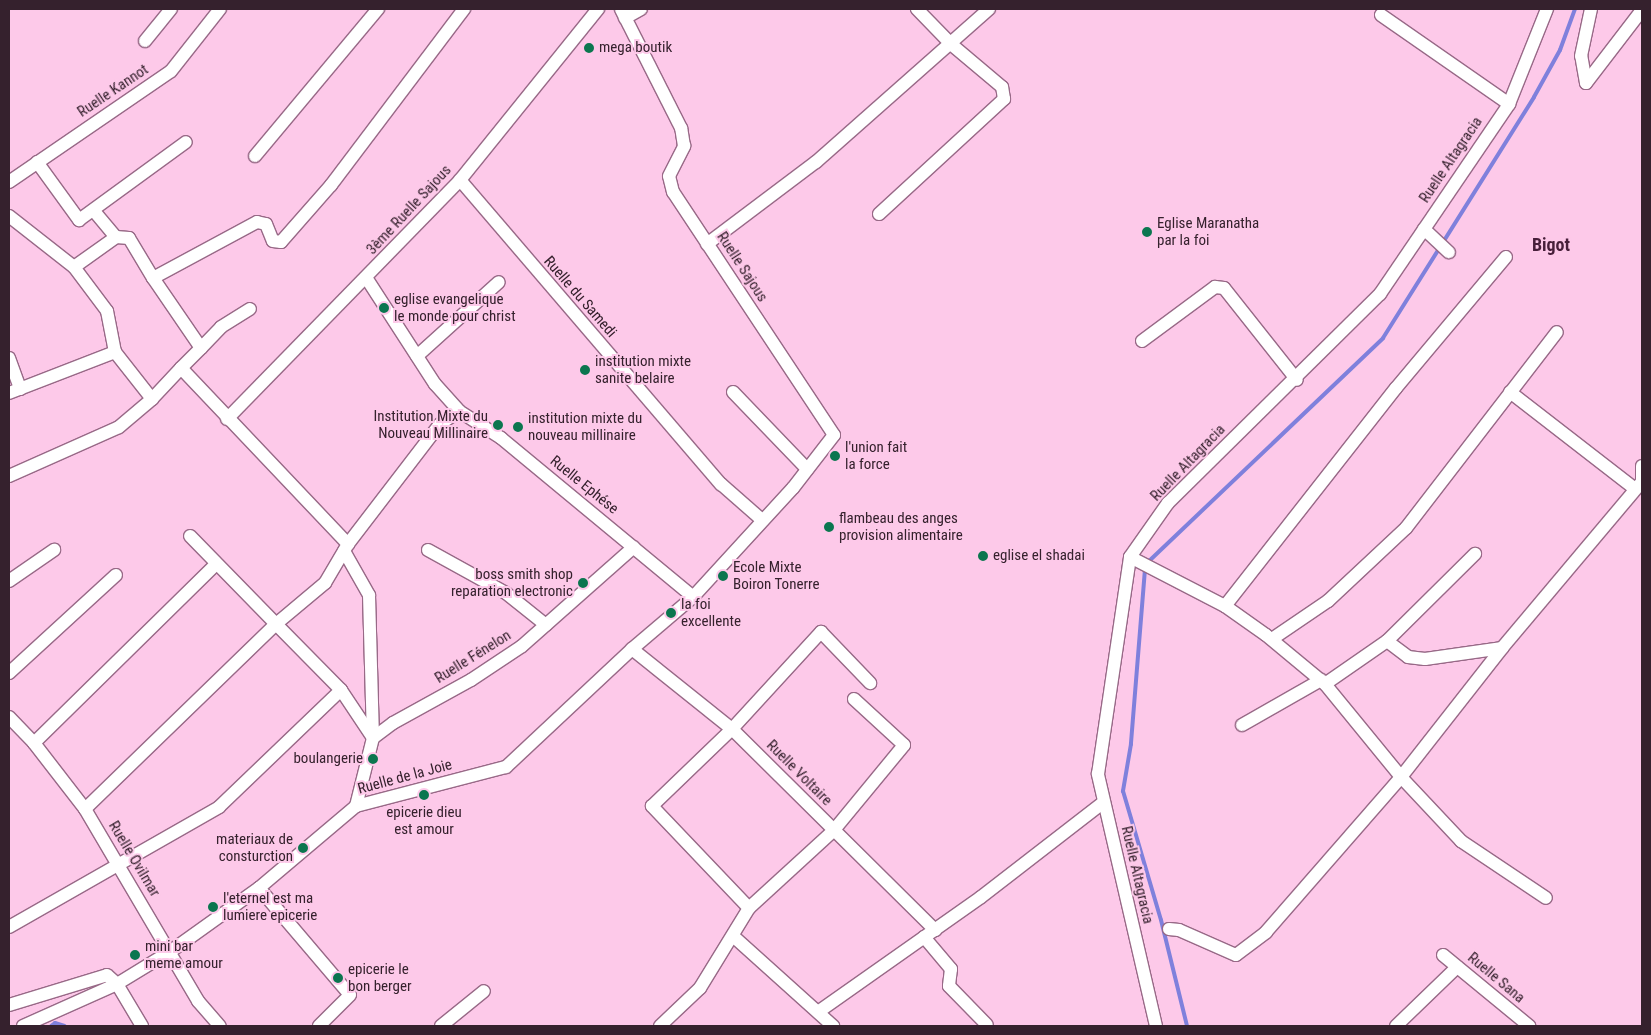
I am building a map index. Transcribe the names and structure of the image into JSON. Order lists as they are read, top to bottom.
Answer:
{
  "streets": {
    "street": [
      "Ruelle Kannot",
      "Ruelle Altagracia",
      "3ème Ruelle Sajous",
      "Ruelle Sajous",
      "Ruelle du Samedi",
      "Ruelle Ephése",
      "Ruelle Fénelon",
      "Ruelle Voltaire",
      "Ruelle de la Joie",
      "Ruelle Ovilmar",
      "Ruelle Sana"
    ]
  },
  "crossings": [
    ["3ème Ruelle Sajous", "Ruelle du Samedi"],
    ["3ème Ruelle Sajous", "Ruelle Ephése"],
    ["Ruelle Sajous", "Ruelle du Samedi"],
    ["Ruelle Sajous", "Ruelle de la Joie"],
    ["Ruelle du Samedi", "Ruelle de la Joie"],
    ["Ruelle Ephése", "Ruelle Fénelon"],
    ["Ruelle Ephése", "Ruelle de la Joie"],
    ["Ruelle Voltaire", "Ruelle de la Joie"],
    ["Ruelle de la Joie", "Ruelle Ovilmar"]
  ],
  "districts": ["Bigot"],
  "places": [
    "mega boutik",
    "Eglise Maranatha par la foi",
    "eglise evangelique le monde pour christ",
    "institution mixte sanite belaire",
    "Institution Mixte du Nouveau Millinaire",
    "institution mixte du nouveau millinaire",
    "l'union fait la force",
    "flambeau des anges provision alimentaire",
    "eglise el shadai",
    "Ecole Mixte Boiron Tonerre",
    "boss smith shop reparation electronic",
    "la foi excellente",
    "boulangerie",
    "epicerie dieu est amour",
    "materiaux de consturction",
    "l'eternel est ma lumiere epicerie",
    "mini bar meme amour",
    "epicerie le bon berger"
  ]
}
